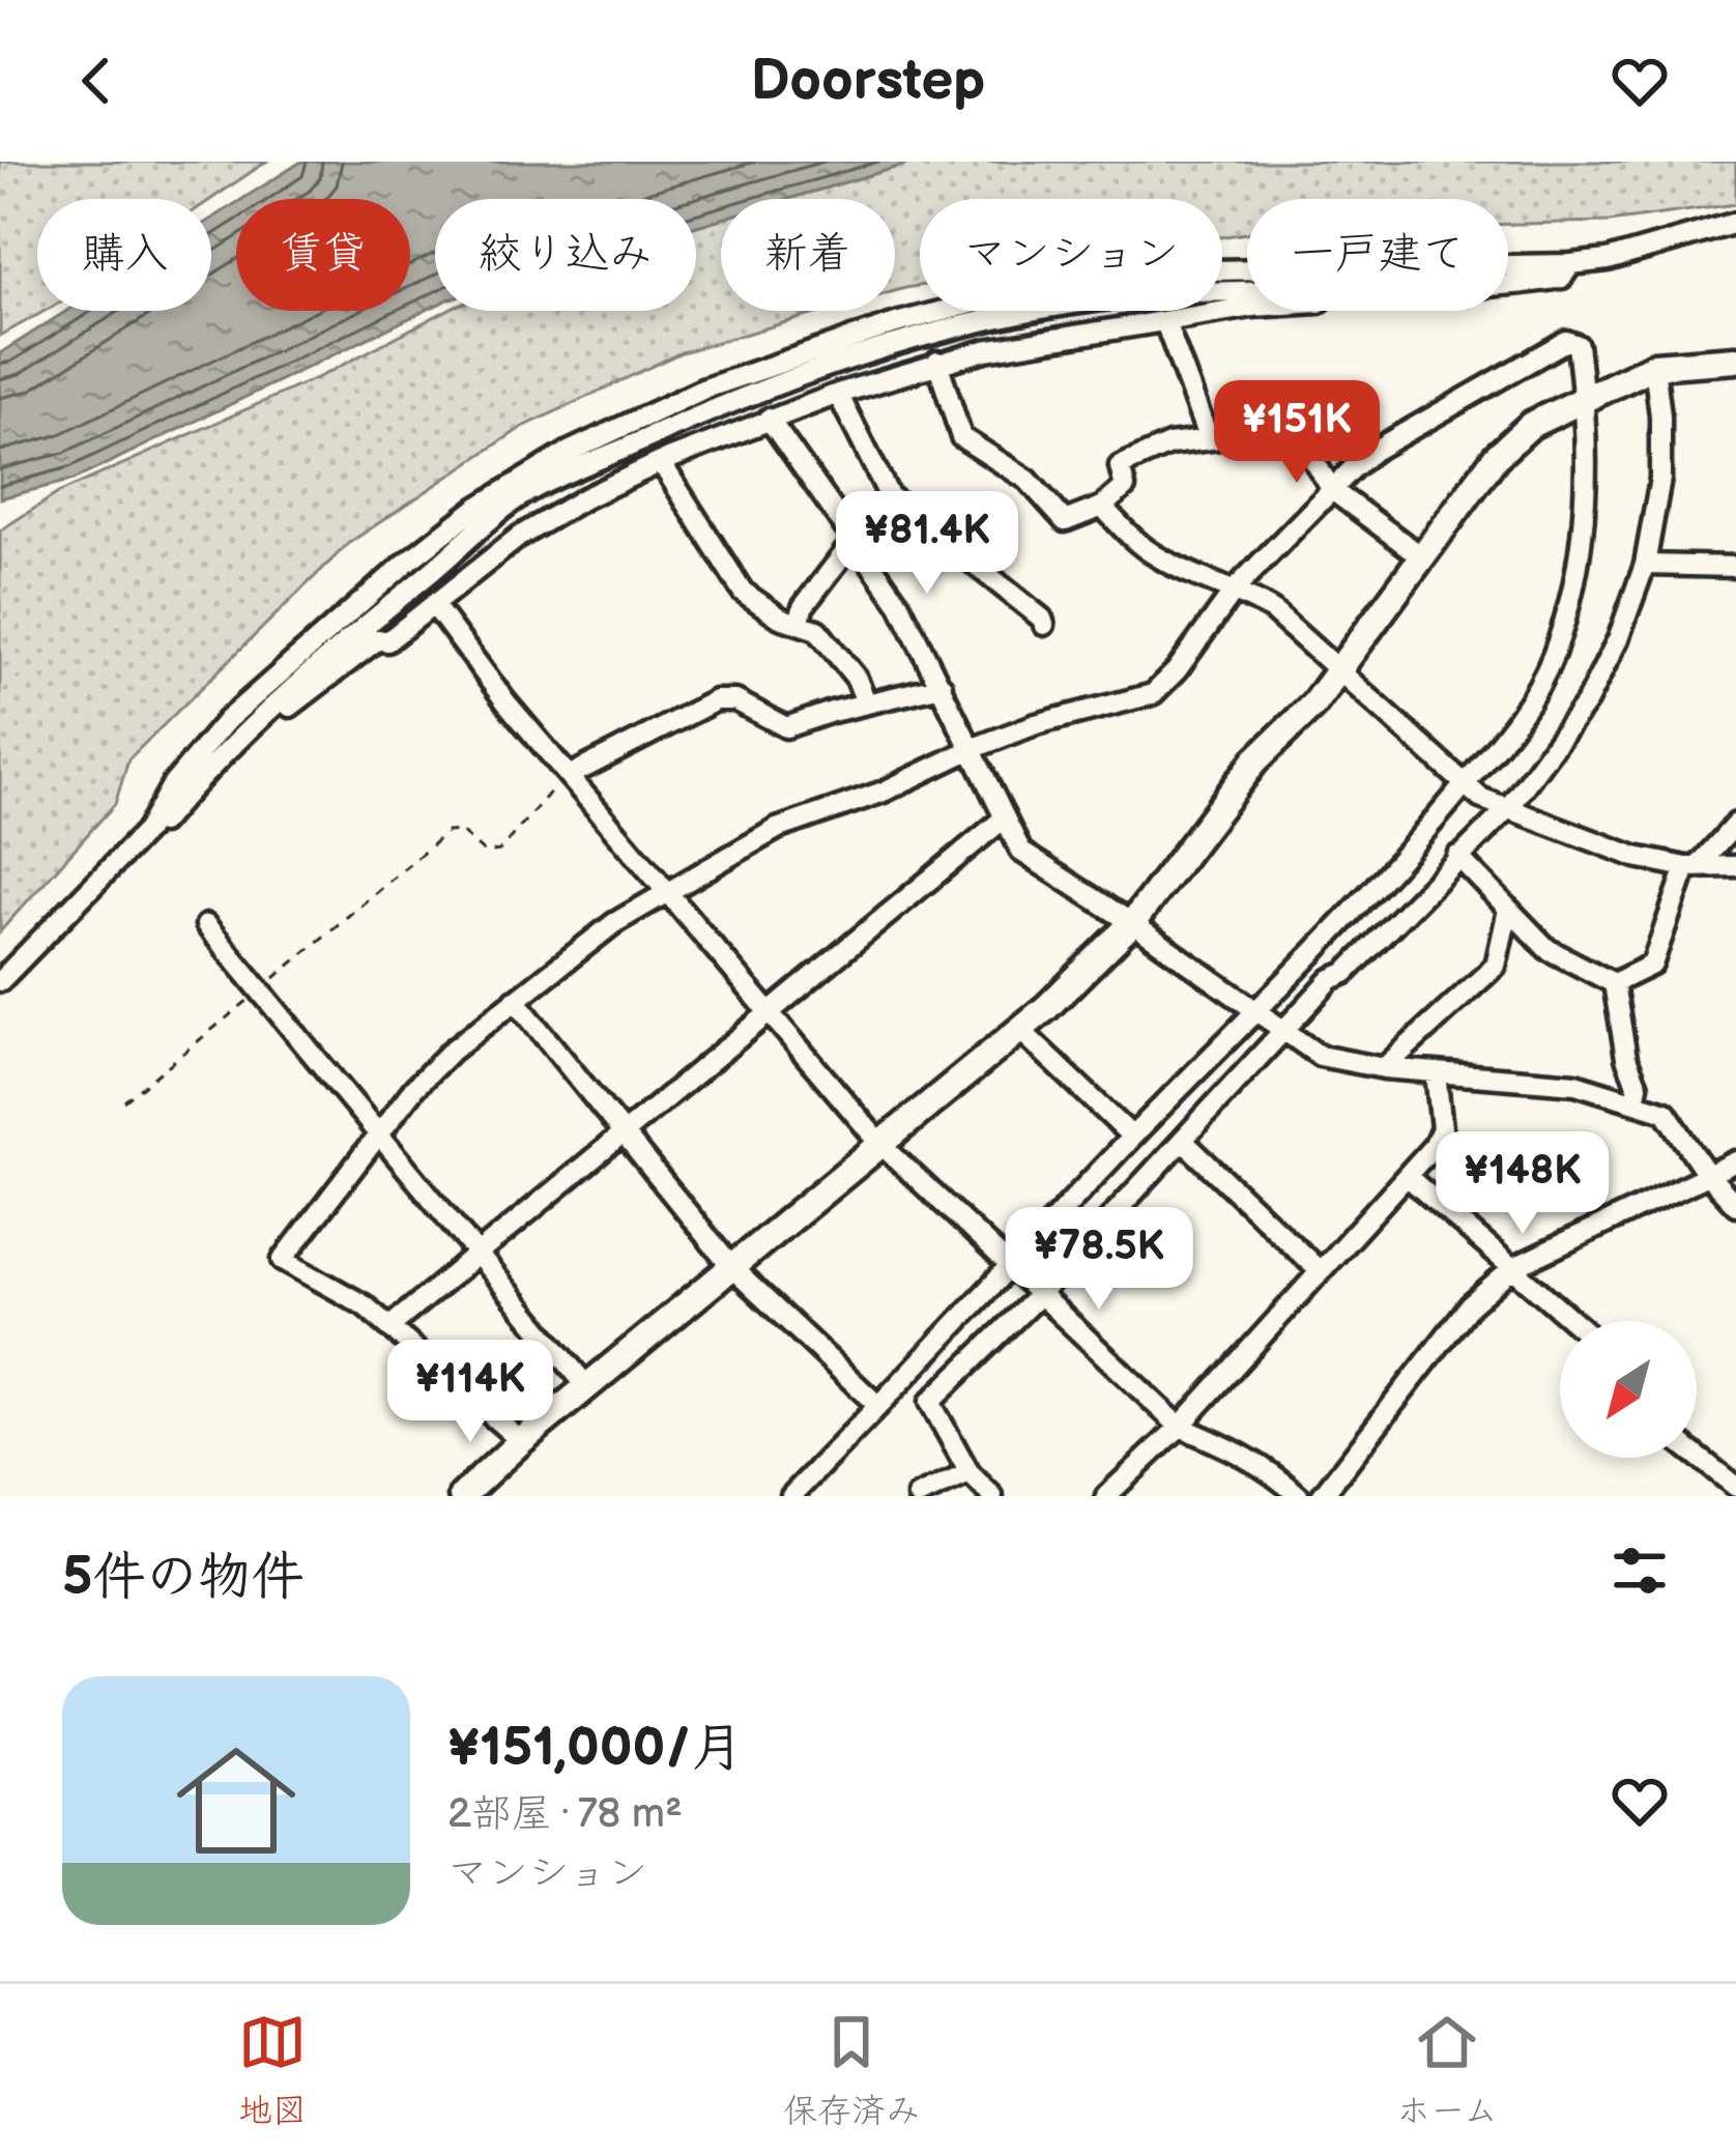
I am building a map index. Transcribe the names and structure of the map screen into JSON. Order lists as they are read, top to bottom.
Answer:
{
  "north": "bottom left",
  "page": {
    "header": "Doorstep",
    "chip": [
      "購入",
      "賃貸",
      "絞り込み",
      "新着",
      "マンション",
      "一戸建て"
    ],
    "price": [
      "¥151K",
      "¥81.4K",
      "¥148K",
      "¥78.5K",
      "¥114K"
    ],
    "heading": "5件の物件",
    "list": [
      {
        "name": "¥151,000/月",
        "note": "2部屋 · 78 m² · マンション"
      }
    ],
    "tabs": ["地図", "保存済み", "ホーム"]
  }
}
